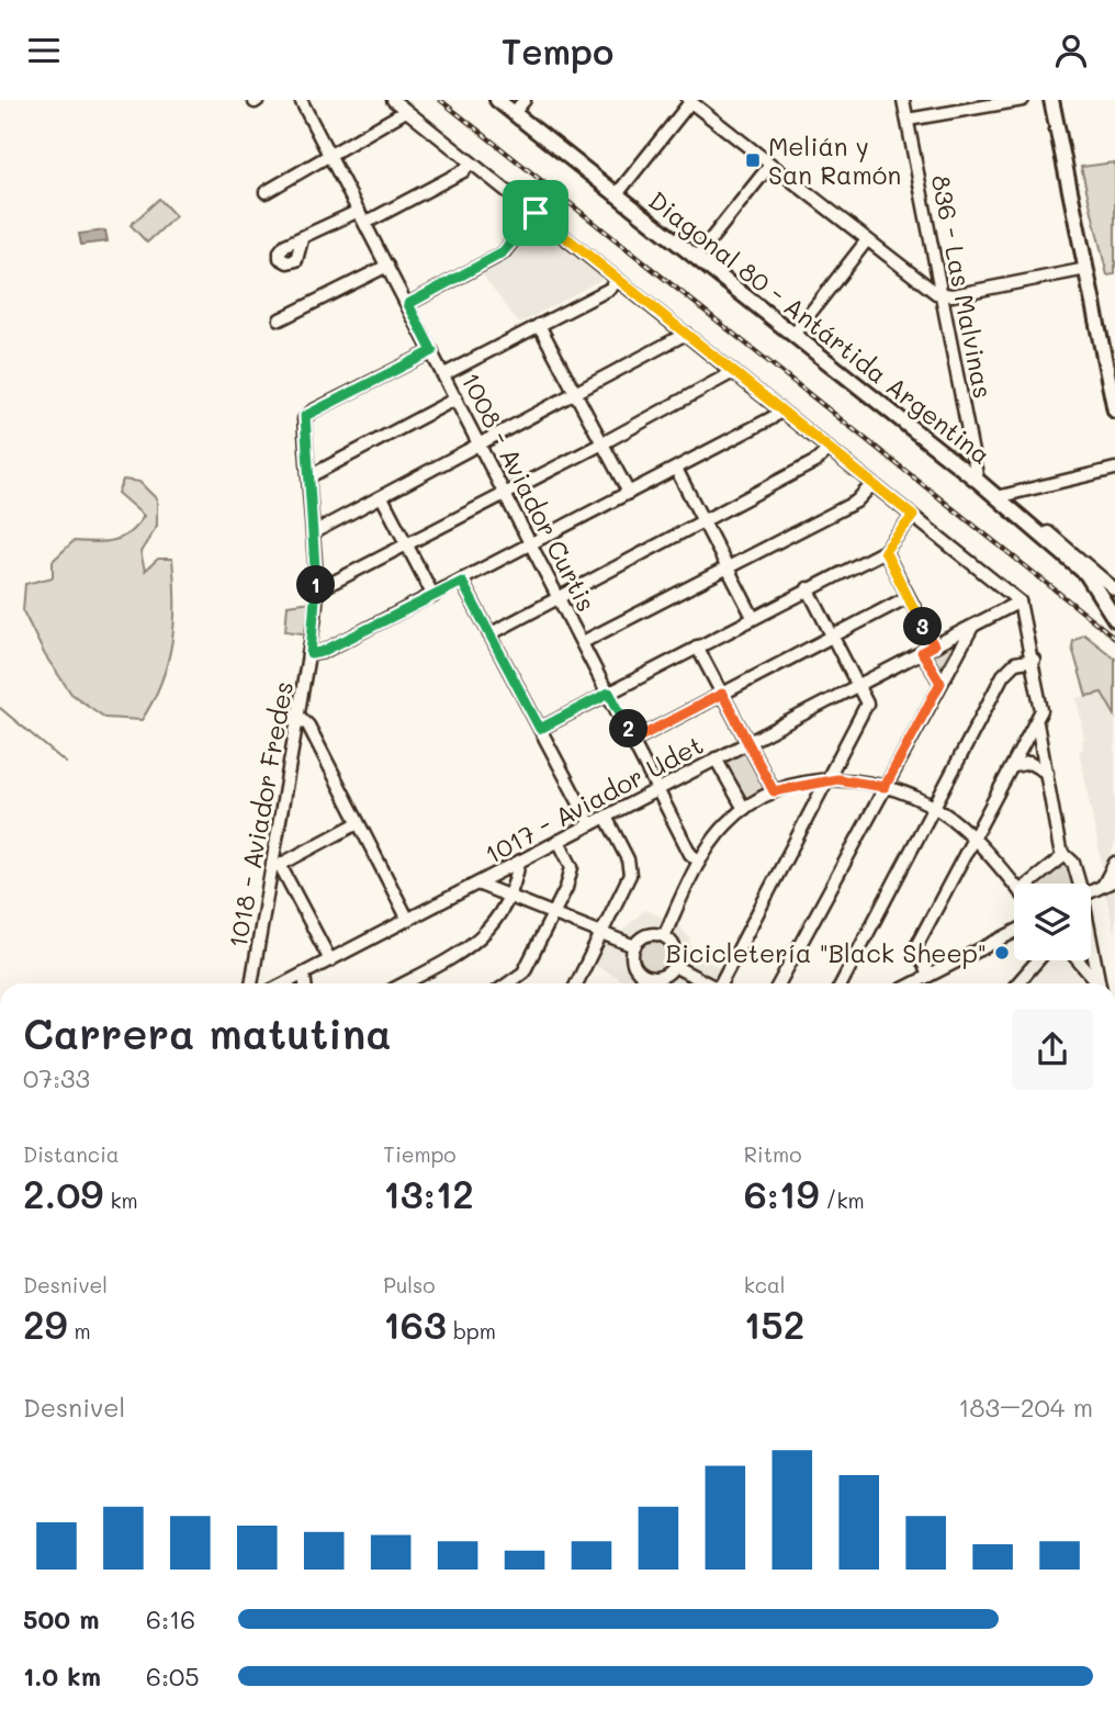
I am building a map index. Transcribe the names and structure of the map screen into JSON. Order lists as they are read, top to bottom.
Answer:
{
  "streets": {
    "main road": ["Diagonal 80 - Antártida Argentina"],
    "street": [
      "836 - Las Malvinas",
      "1008 - Aviador Curtis",
      "1017 - Aviador Udet",
      "1018 - Aviador Fredes"
    ]
  },
  "crossings": [
    ["836 - Las Malvinas", "Diagonal 80 - Antártida Argentina"],
    ["1008 - Aviador Curtis", "1017 - Aviador Udet"],
    ["1008 - Aviador Curtis", "1018 - Aviador Fredes"]
  ],
  "places": {
    "transit": ["Melián y San Ramón"],
    "other": ["Bicicletería \"Black Sheep\""]
  },
  "page": {
    "header": "Tempo",
    "pins": ["1", "3", "2"],
    "heading": ["Carrera matutina", "07:33"],
    "stats": [
      ["Distancia", "2.09 km"],
      ["Tiempo", "13:12"],
      ["Ritmo", "6:19 /km"],
      ["Desnivel", "29 m"],
      ["Pulso", "163 bpm"],
      ["kcal", "152"]
    ],
    "chart": ["Desnivel", "183–204 m"],
    "list": [
      {
        "name": "500 m",
        "note": "6:16"
      },
      {
        "name": "1.0 km",
        "note": "6:05"
      }
    ]
  }
}
